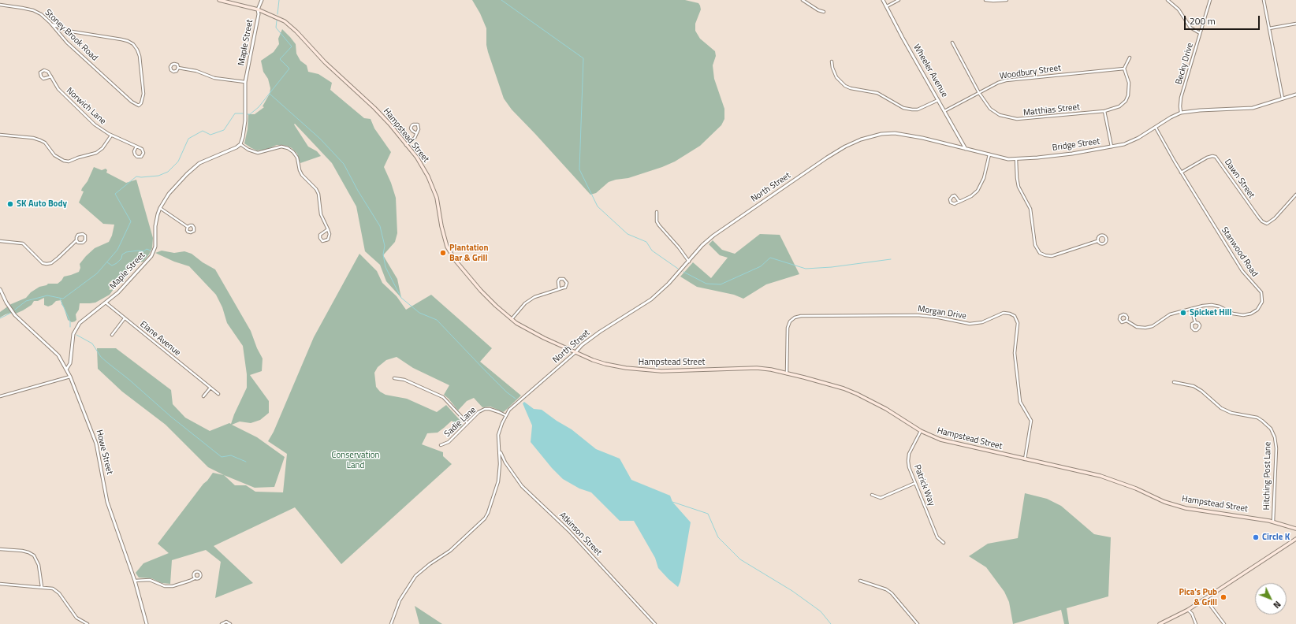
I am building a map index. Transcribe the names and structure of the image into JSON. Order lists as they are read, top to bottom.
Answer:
{
  "streets": {
    "main road": ["Hampstead Street"],
    "street": [
      "Stoney Brook Road",
      "Maple Street",
      "Becky Drive",
      "Wheeler Avenue",
      "Woodbury Street",
      "Norwich Lane",
      "Matthias Street",
      "Bridge Street",
      "Dawn Street",
      "North Street",
      "Stanwood Road",
      "Morgan Drive",
      "Elane Avenue",
      "Sadie Lane",
      "Howe Street",
      "Hitching Post Lane",
      "Patrick Way",
      "Atkinson Street"
    ]
  },
  "crossings": [
    ["Maple Street", "Hampstead Street"],
    ["Maple Street", "Elane Avenue"],
    ["Maple Street", "Howe Street"],
    ["Becky Drive", "Bridge Street"],
    ["Wheeler Avenue", "Woodbury Street"],
    ["Wheeler Avenue", "Bridge Street"],
    ["Woodbury Street", "Matthias Street"],
    ["Hampstead Street", "North Street"],
    ["Hampstead Street", "Morgan Drive"],
    ["Hampstead Street", "Hitching Post Lane"],
    ["Hampstead Street", "Patrick Way"],
    ["Bridge Street", "North Street"],
    ["Bridge Street", "Stanwood Road"],
    ["Dawn Street", "Stanwood Road"],
    ["North Street", "Sadie Lane"],
    ["North Street", "Atkinson Street"]
  ],
  "parks": ["Conservation Land"],
  "places": [
    "SK Auto Body",
    "Plantation Bar & Grill",
    "Spicket Hill",
    "Circle K",
    "Pica's Pub & Grill"
  ],
  "scale_bar": "200 m",
  "north": "bottom right"
}
